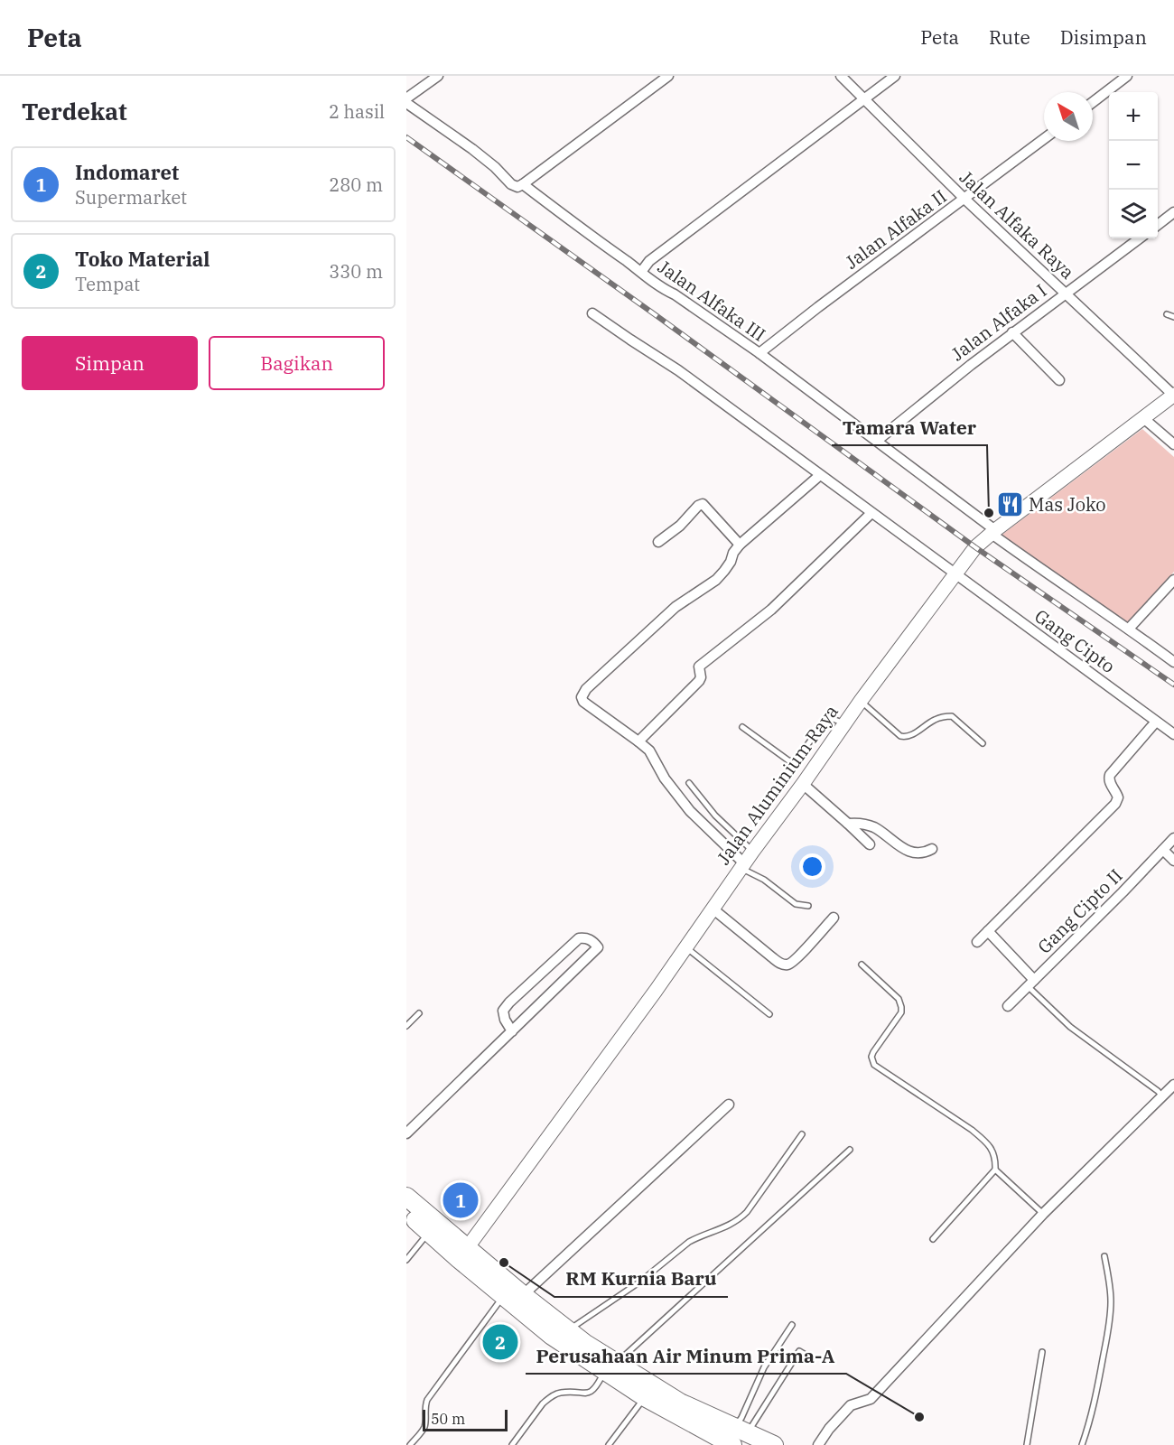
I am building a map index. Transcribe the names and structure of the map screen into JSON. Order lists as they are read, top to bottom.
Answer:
{
  "streets": {
    "main road": ["Jalan Aluminium Raya"],
    "street": [
      "Jalan Alfaka Raya",
      "Jalan Alfaka II",
      "Jalan Alfaka III",
      "Jalan Alfaka I",
      "Gang Cipto",
      "Gang Cipto II"
    ]
  },
  "crossings": [
    ["Jalan Alfaka Raya", "Jalan Alfaka II"],
    ["Jalan Alfaka Raya", "Jalan Alfaka III"],
    ["Jalan Alfaka Raya", "Jalan Alfaka I"],
    ["Jalan Alfaka Raya", "Jalan Aluminium Raya"],
    ["Jalan Alfaka II", "Jalan Alfaka III"],
    ["Jalan Alfaka III", "Jalan Alfaka I"],
    ["Jalan Alfaka III", "Jalan Aluminium Raya"],
    ["Gang Cipto", "Jalan Aluminium Raya"]
  ],
  "places": {
    "restaurant": ["Mas Joko"],
    "other": ["Tamara Water", "RM Kurnia Baru", "Perusahaan Air Minum Prima-A"]
  },
  "scale_bar": "50 m",
  "north": "top left",
  "page": {
    "header": "Peta",
    "nav": ["Peta", "Rute", "Disimpan"],
    "heading": ["Terdekat", "2 hasil"],
    "map_buttons": ["+", "−"],
    "list": [
      {
        "mark": "1",
        "name": "Indomaret",
        "note": "Supermarket",
        "value": "280 m"
      },
      {
        "mark": "2",
        "name": "Toko Material",
        "note": "Tempat",
        "value": "330 m"
      }
    ],
    "buttons": ["Simpan", "Bagikan"],
    "pins": ["1", "2"],
    "scale": "50 m"
  }
}
